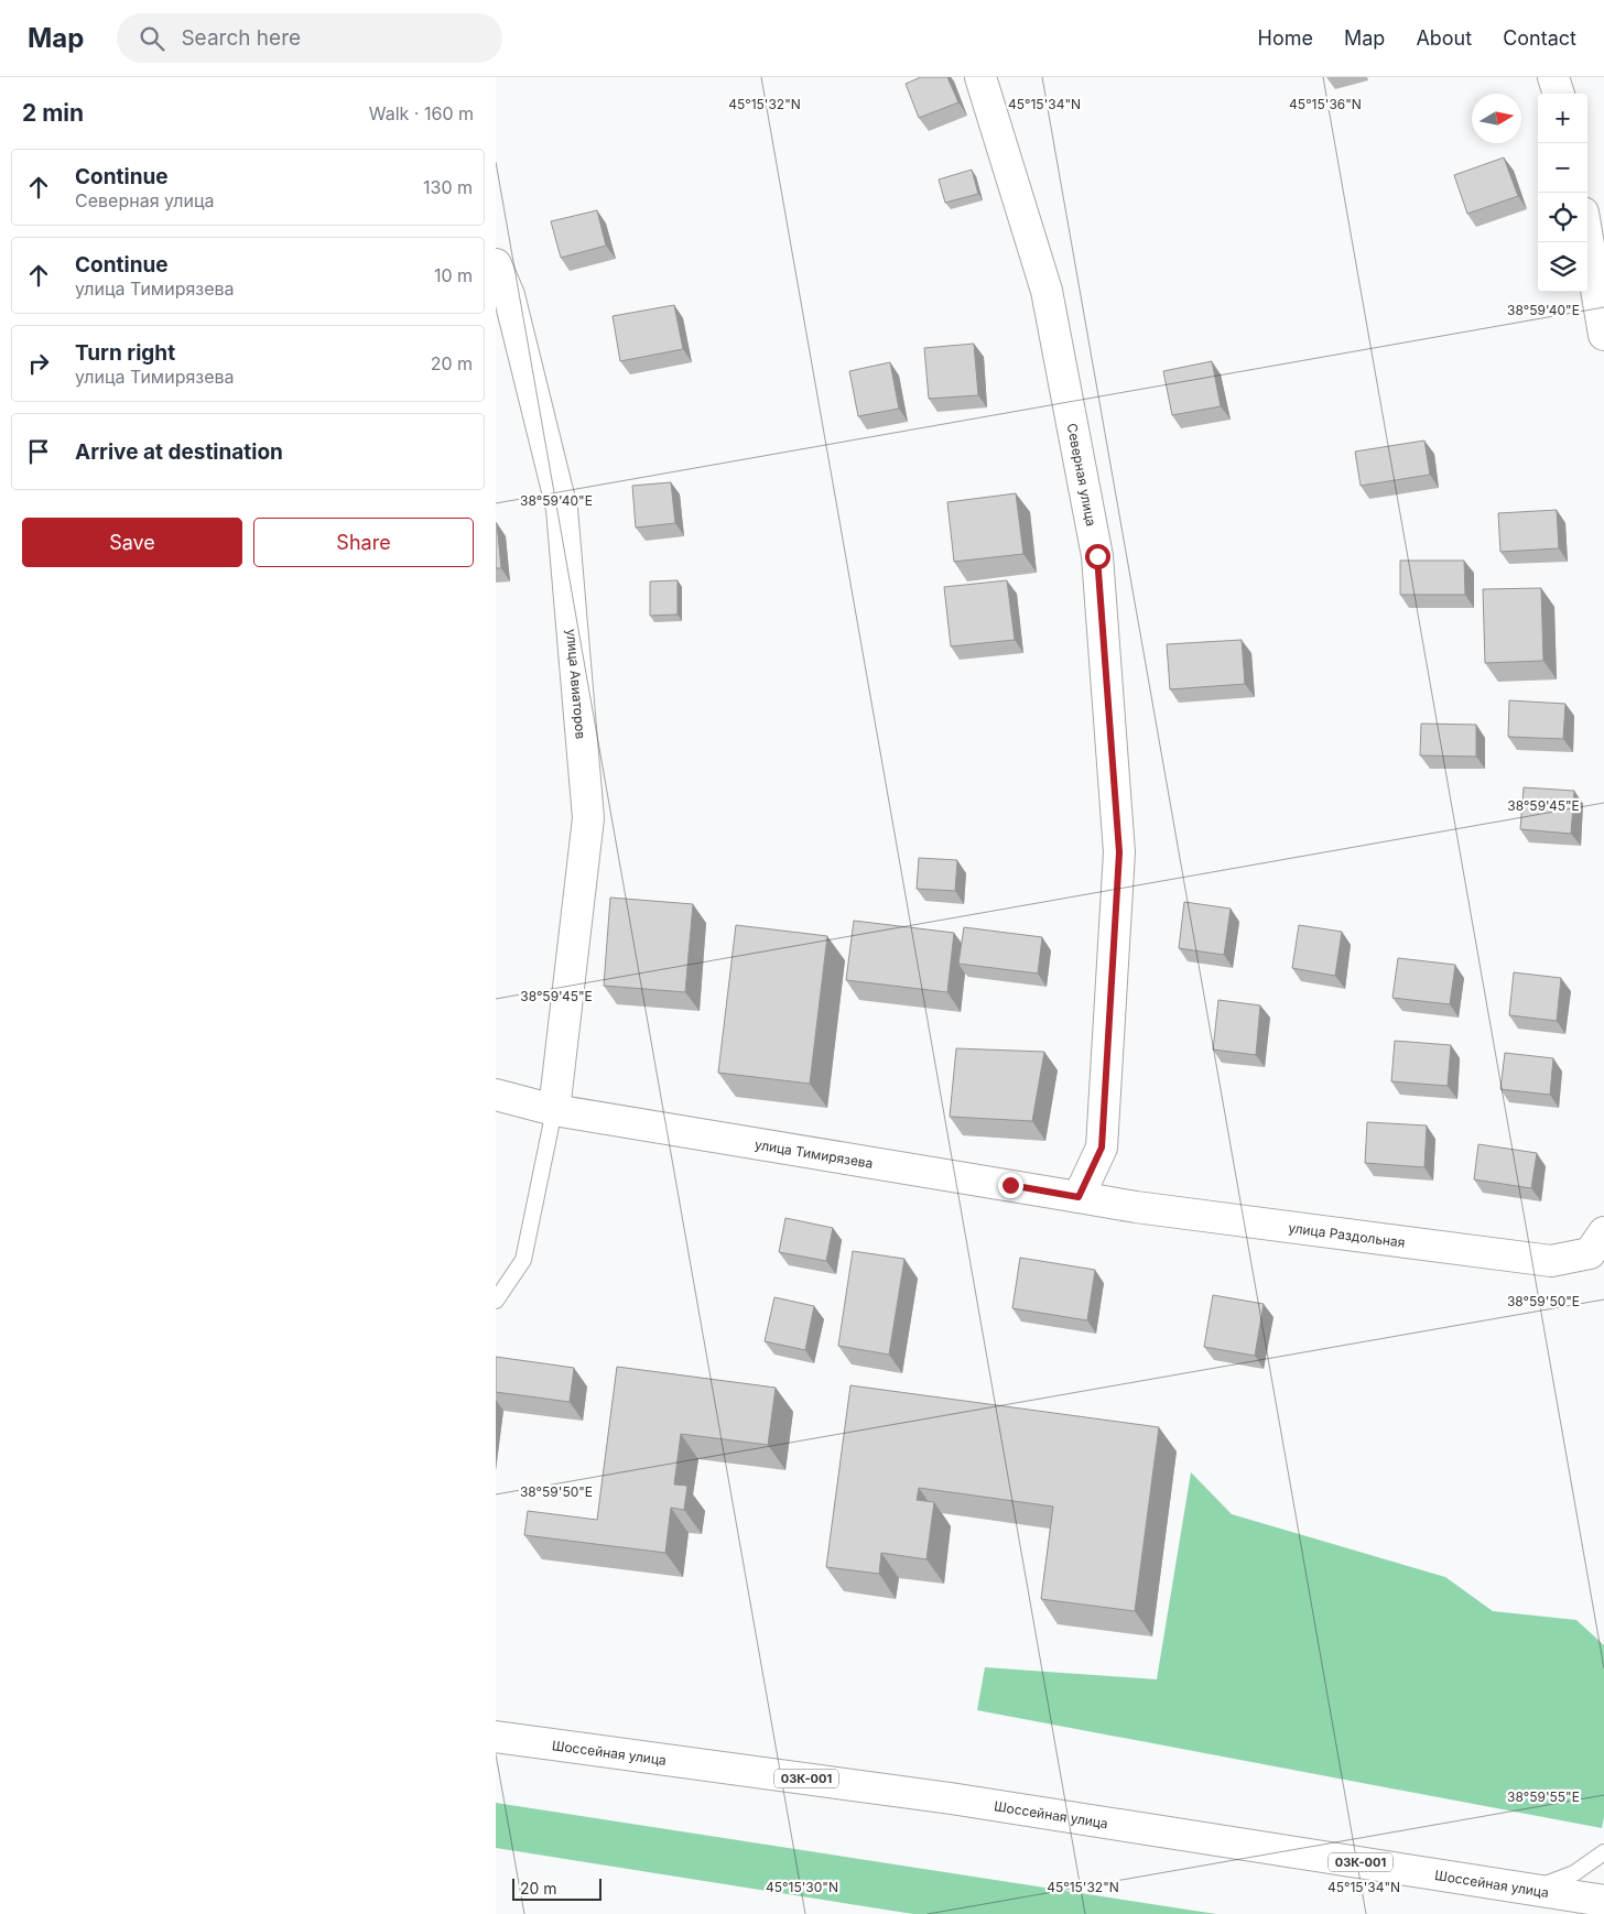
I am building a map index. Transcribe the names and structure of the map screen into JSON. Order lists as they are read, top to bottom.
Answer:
{
  "streets": {
    "street": [
      "Северная улица",
      "улица Авиаторов",
      "улица Тимирязева",
      "улица Раздольная",
      "Шоссейная улица",
      "03К-001"
    ]
  },
  "crossings": [
    ["Северная улица", "улица Тимирязева"],
    ["Северная улица", "улица Раздольная"],
    ["улица Авиаторов", "улица Тимирязева"],
    ["улица Тимирязева", "улица Раздольная"]
  ],
  "scale_bar": "20 m",
  "north": "right",
  "page": {
    "header": "Map",
    "search": "Search here",
    "nav": [
      "Home",
      "Map",
      "About",
      "Contact"
    ],
    "heading": ["2 min", "Walk · 160 m"],
    "map_buttons": ["+", "−"],
    "list": [
      ["Continue", "Северная улица", "130 m"],
      ["Continue", "улица Тимирязева", "10 m"],
      ["Turn right", "улица Тимирязева", "20 m"],
      "Arrive at destination"
    ],
    "buttons": ["Save", "Share"],
    "scale": "20 m"
  },
  "coordinates": [
    "45°15'32\"N",
    "45°15'34\"N",
    "45°15'36\"N",
    "38°59'40\"E",
    "38°59'45\"E",
    "38°59'50\"E",
    "38°59'55\"E",
    "45°15'30\"N"
  ]
}
